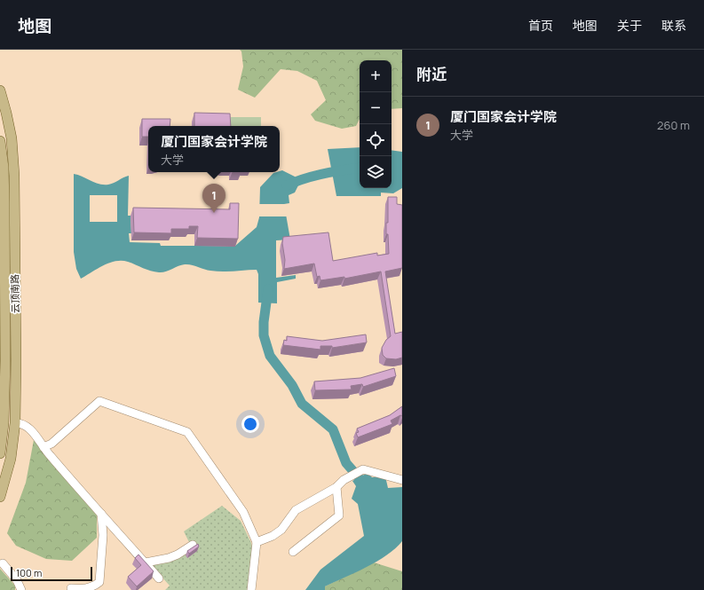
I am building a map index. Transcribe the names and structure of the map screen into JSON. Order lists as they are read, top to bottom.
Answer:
{
  "streets": {
    "main road": ["云顶南路"]
  },
  "scale_bar": "100 m",
  "page": {
    "header": "地图",
    "nav": [
      "首页",
      "地图",
      "关于",
      "联系"
    ],
    "heading": "附近",
    "map_buttons": ["+", "−"],
    "list": [
      {
        "mark": "1",
        "name": "厦门国家会计学院",
        "note": "大学",
        "value": "260 m"
      }
    ],
    "popup": ["厦门国家会计学院", "大学"],
    "pins": "1",
    "scale": "100 m"
  }
}
